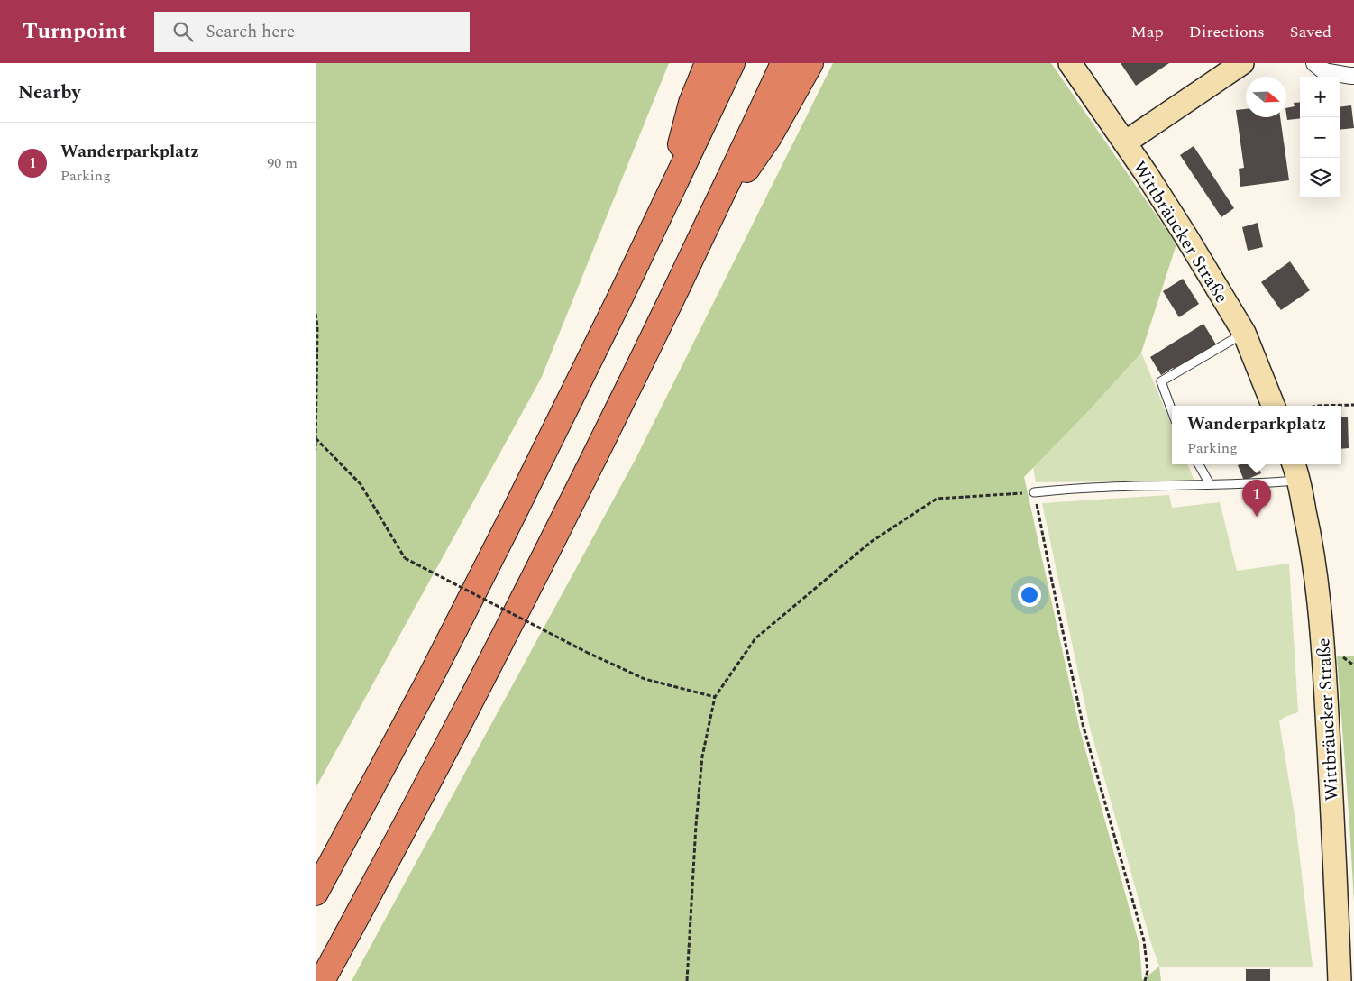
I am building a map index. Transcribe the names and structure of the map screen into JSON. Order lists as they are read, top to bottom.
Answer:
{
  "streets": {
    "main road": ["Wittbräucker Straße"]
  },
  "north": "right",
  "page": {
    "header": "Turnpoint",
    "search": "Search here",
    "nav": ["Map", "Directions", "Saved"],
    "heading": "Nearby",
    "map_buttons": ["+", "−"],
    "list": [
      {
        "mark": "1",
        "name": "Wanderparkplatz",
        "note": "Parking",
        "value": "90 m"
      }
    ],
    "popup": ["Wanderparkplatz", "Parking"],
    "pins": "1"
  }
}
